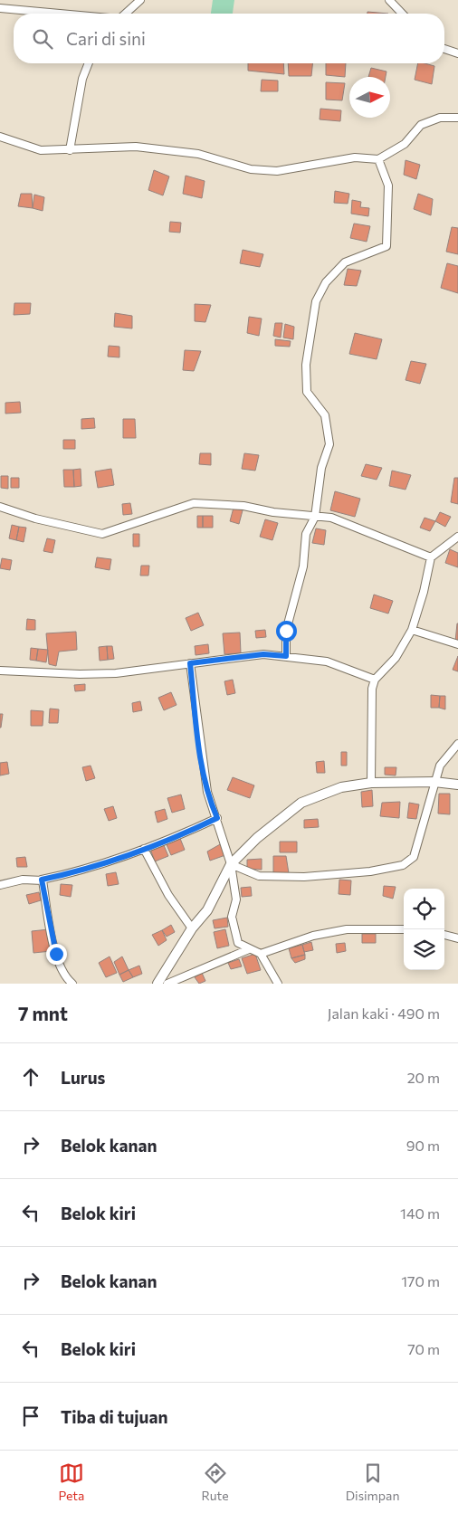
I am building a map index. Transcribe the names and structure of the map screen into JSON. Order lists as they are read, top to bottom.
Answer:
{
  "north": "right",
  "page": {
    "search": "Cari di sini",
    "heading": ["7 mnt", "Jalan kaki · 490 m"],
    "list": [
      ["Lurus", "20 m"],
      ["Belok kanan", "90 m"],
      ["Belok kiri", "140 m"],
      ["Belok kanan", "170 m"],
      ["Belok kiri", "70 m"],
      "Tiba di tujuan"
    ],
    "nav": ["Peta", "Rute", "Disimpan"]
  }
}
